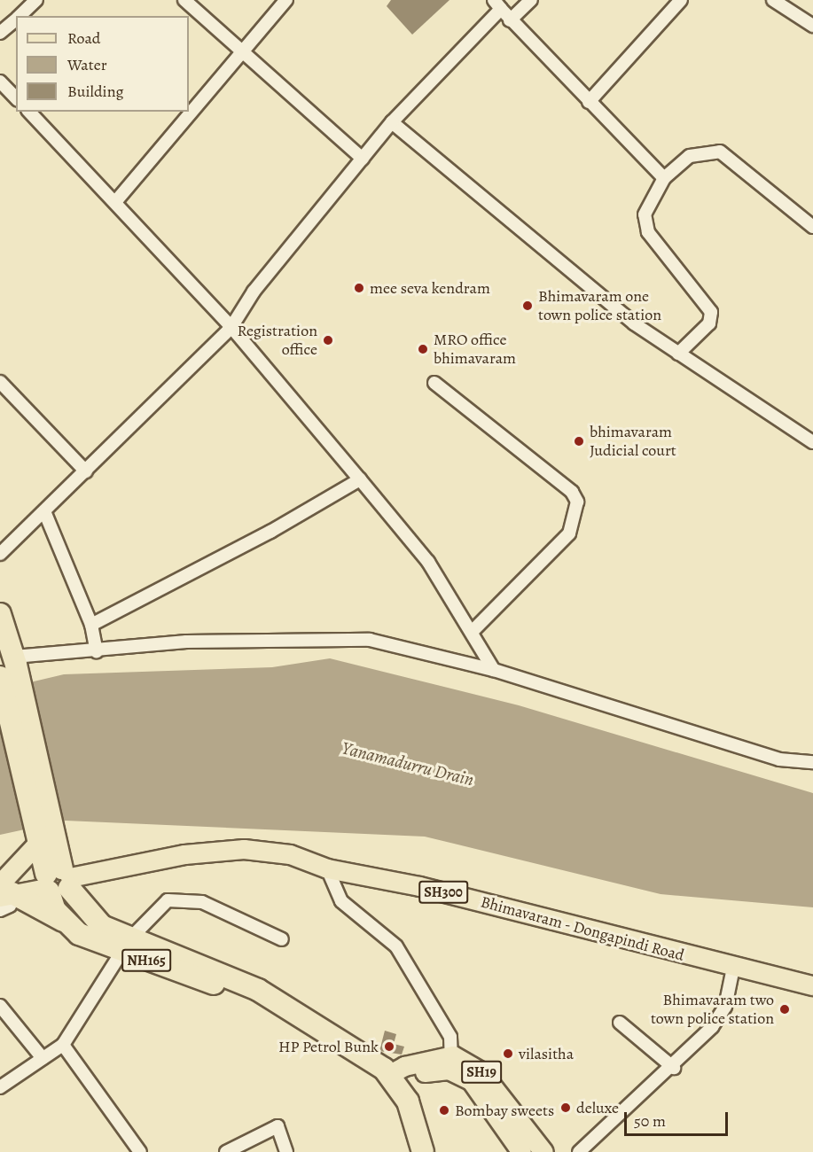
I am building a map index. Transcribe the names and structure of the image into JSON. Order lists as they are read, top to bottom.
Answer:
{
  "streets": {
    "highway": ["NH165"],
    "main road": ["SH300", "Bhimavaram - Dongapindi Road", "SH19"]
  },
  "crossings": [
    ["Bhimavaram - Dongapindi Road", "NH165"],
    ["NH165", "SH19"]
  ],
  "water": ["Yanamadurru Drain"],
  "places": [
    "mee seva kendram",
    "Bhimavaram one town police station",
    "Registration office",
    "MRO office bhimavaram",
    "bhimavaram Judicial court",
    "Bhimavaram two town police station",
    "HP Petrol Bunk",
    "vilasitha",
    "deluxe",
    "Bombay sweets"
  ],
  "legend": ["Road", "Water", "Building"],
  "scale_bar": "50 m"
}
